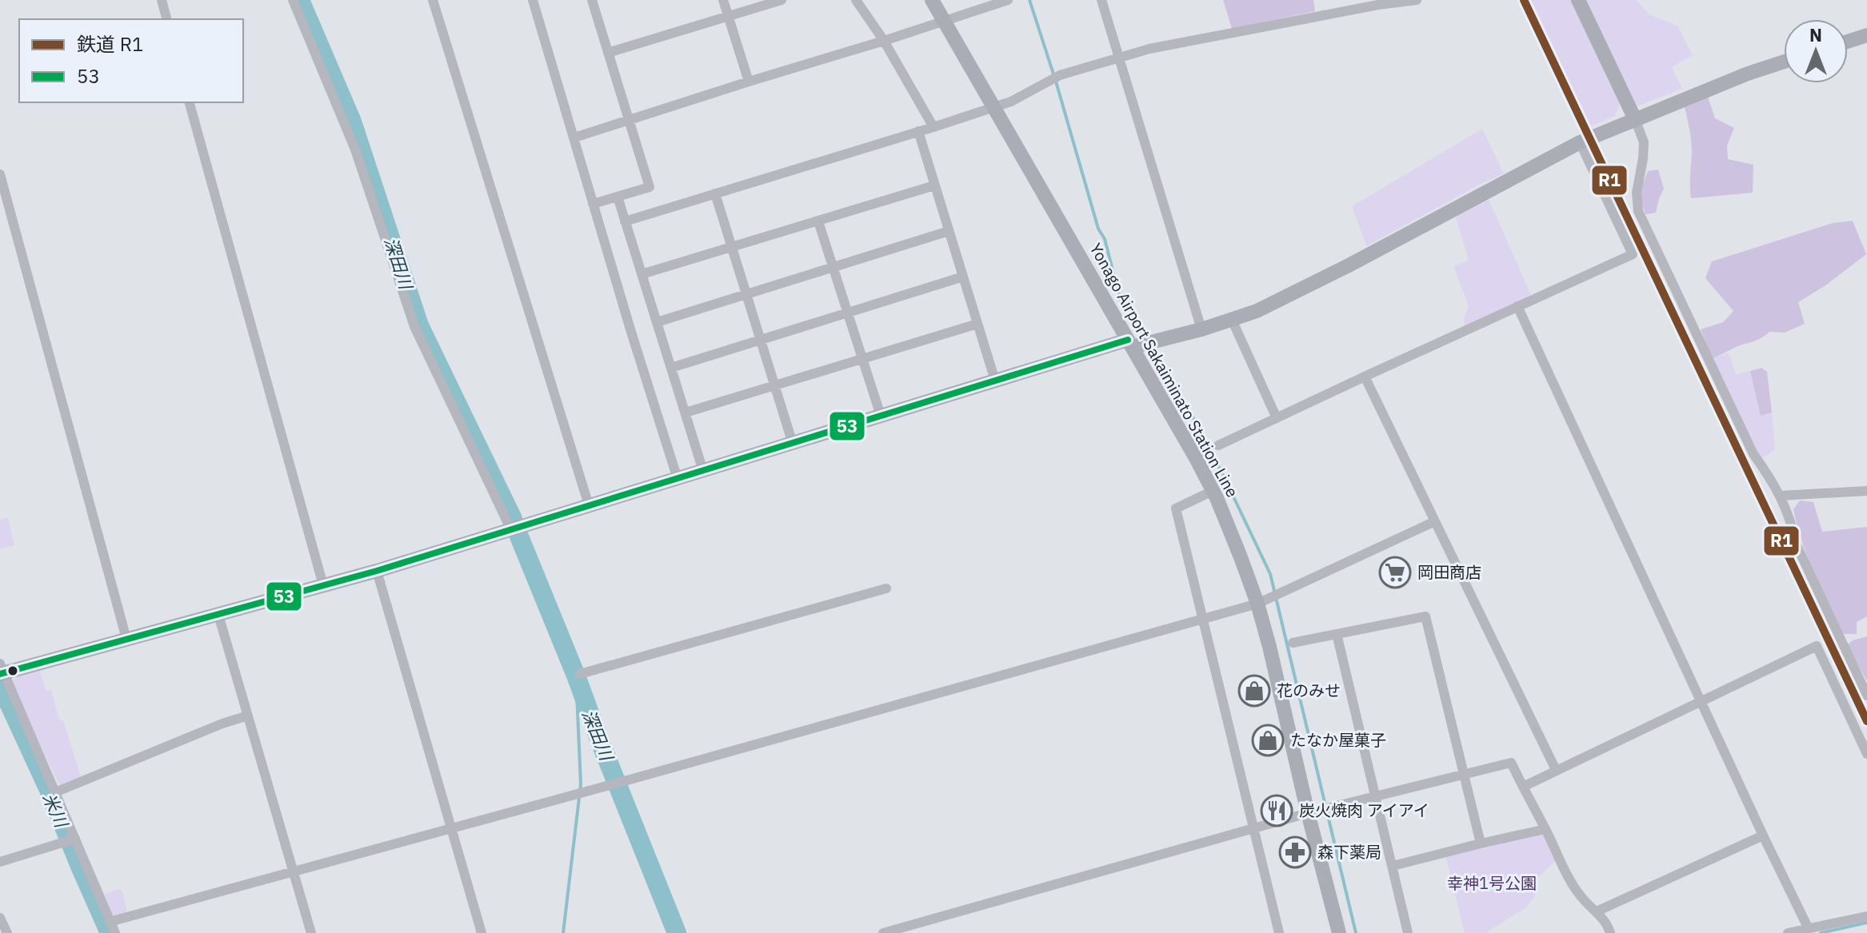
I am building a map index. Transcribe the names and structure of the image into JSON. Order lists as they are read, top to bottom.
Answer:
{
  "streets": {
    "street": ["Yonago Airport Sakaiminato Station Line"]
  },
  "water": ["深田川", "米川"],
  "parks": ["幸神1号公園"],
  "places": {
    "supermarket": ["岡田商店"],
    "shop": ["花のみせ", "たなか屋菓子"],
    "restaurant": ["炭火焼肉 アイアイ"],
    "pharmacy": ["森下薬局"]
  },
  "lines": ["rail line R1", "transit line 53"],
  "legend": ["鉄道 R1", "53"],
  "north": "top"
}
